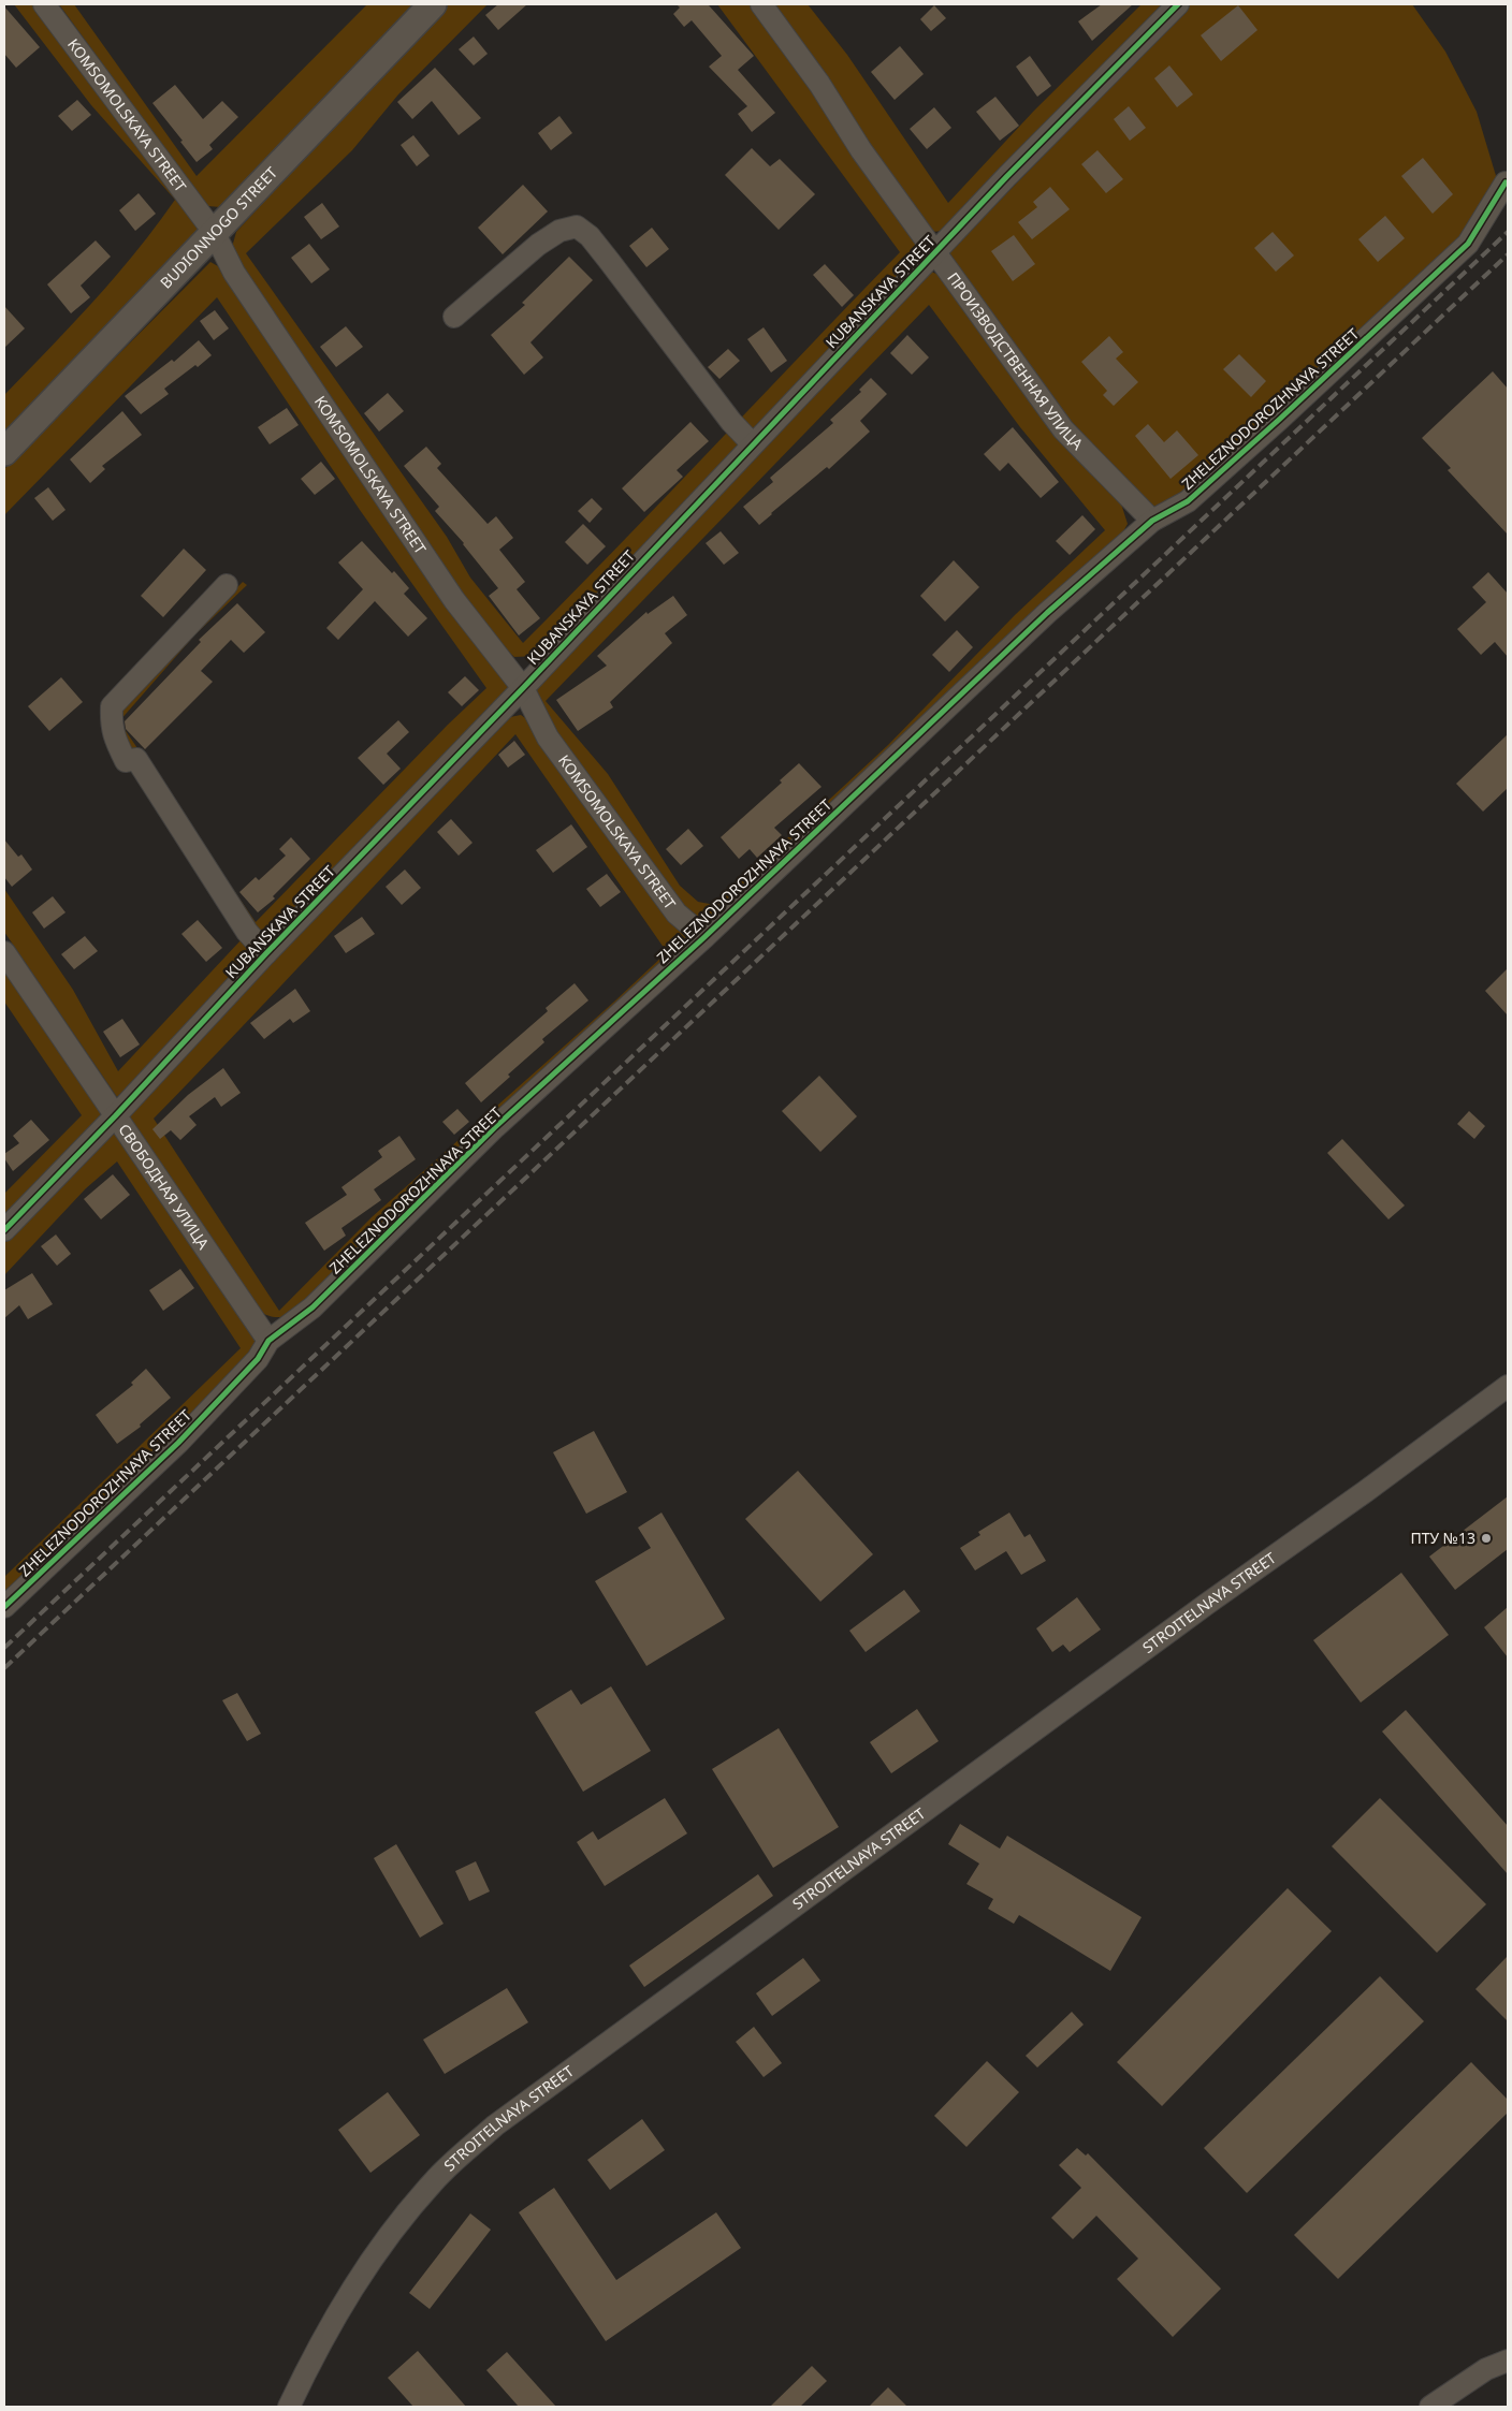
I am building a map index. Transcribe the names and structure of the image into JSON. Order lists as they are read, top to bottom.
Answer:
{
  "streets": {
    "street": [
      "KOMSOMOLSKAYA STREET",
      "BUDIONNOGO STREET",
      "KUBANSKAYA STREET",
      "ПРОИЗВОДСТВЕННАЯ УЛИЦА",
      "ZHELEZNODOROZHNAYA STREET",
      "СВОБОДНАЯ УЛИЦА",
      "STROITELNAYA STREET"
    ]
  },
  "crossings": [
    ["KOMSOMOLSKAYA STREET", "BUDIONNOGO STREET"],
    ["KOMSOMOLSKAYA STREET", "KUBANSKAYA STREET"],
    ["KOMSOMOLSKAYA STREET", "ZHELEZNODOROZHNAYA STREET"],
    ["KUBANSKAYA STREET", "ПРОИЗВОДСТВЕННАЯ УЛИЦА"],
    ["KUBANSKAYA STREET", "СВОБОДНАЯ УЛИЦА"],
    ["ПРОИЗВОДСТВЕННАЯ УЛИЦА", "ZHELEZNODOROZHNAYA STREET"],
    ["ZHELEZNODOROZHNAYA STREET", "СВОБОДНАЯ УЛИЦА"]
  ],
  "places": ["ПТУ №13"]
}
